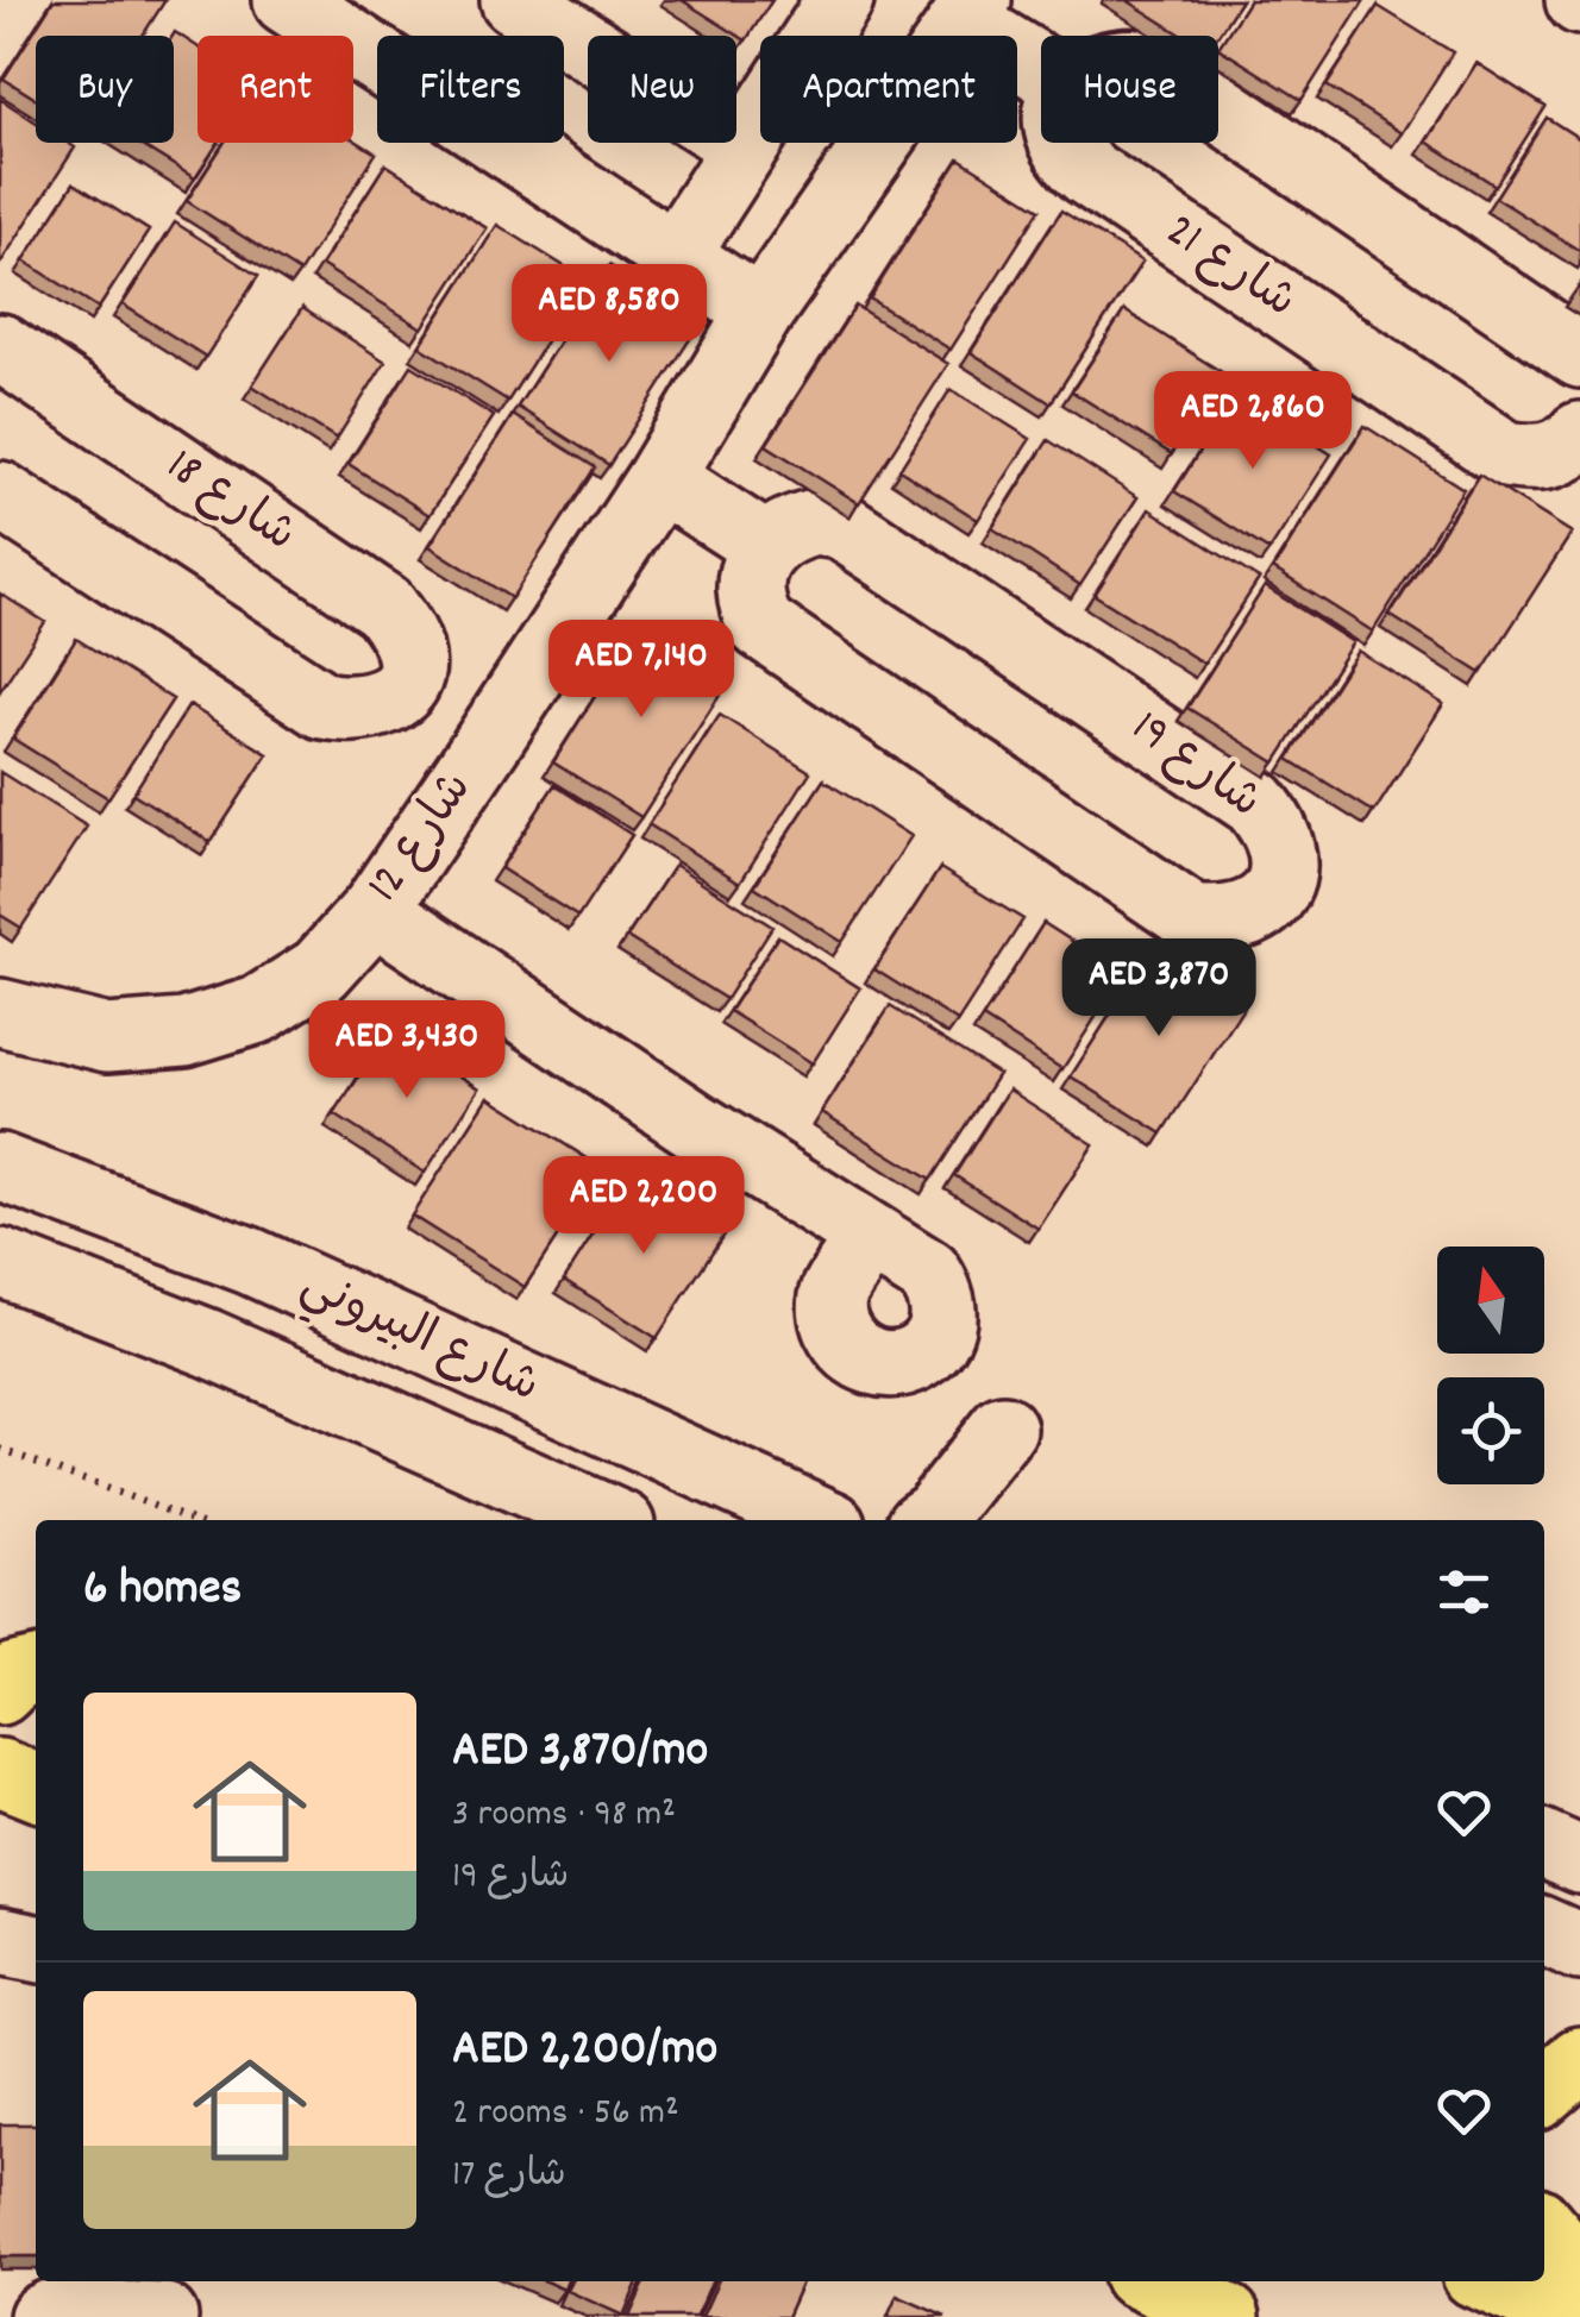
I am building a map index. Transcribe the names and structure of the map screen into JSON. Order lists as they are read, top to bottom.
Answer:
{
  "streets": {
    "street": [
      "شارع 21",
      "شارع 18",
      "شارع 19",
      "شارع 12",
      "شارع البيروني"
    ]
  },
  "north": "top",
  "page": {
    "chip": [
      "Buy",
      "Rent",
      "Filters",
      "New",
      "Apartment",
      "House"
    ],
    "price": [
      "AED 8,580",
      "AED 2,860",
      "AED 7,140",
      "AED 3,870",
      "AED 3,430",
      "AED 2,200"
    ],
    "heading": "6 homes",
    "list": [
      {
        "name": "AED 3,870/mo",
        "note": "3 rooms · 98 m² · شارع 19"
      },
      {
        "name": "AED 2,200/mo",
        "note": "2 rooms · 56 m² · شارع 17"
      }
    ]
  }
}
